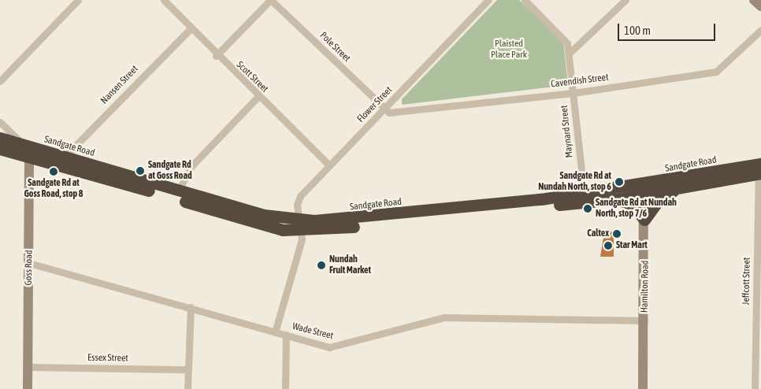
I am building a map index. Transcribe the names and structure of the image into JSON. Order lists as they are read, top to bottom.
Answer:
{
  "streets": {
    "highway": ["Sandgate Road"],
    "street": [
      "Pole Street",
      "Scott Street",
      "Cavendish Street",
      "Nansen Street",
      "Flower Street",
      "Maynard Street",
      "Goss Road",
      "Jeffcott Street",
      "Hamilton Road",
      "Wade Street",
      "Essex Street"
    ]
  },
  "crossings": [
    ["Pole Street", "Cavendish Street"],
    ["Pole Street", "Flower Street"],
    ["Scott Street", "Nansen Street"],
    ["Scott Street", "Flower Street"],
    ["Cavendish Street", "Flower Street"],
    ["Cavendish Street", "Maynard Street"],
    ["Nansen Street", "Sandgate Road"],
    ["Flower Street", "Sandgate Road"],
    ["Flower Street", "Wade Street"],
    ["Sandgate Road", "Goss Road"],
    ["Sandgate Road", "Jeffcott Street"],
    ["Sandgate Road", "Hamilton Road"],
    ["Goss Road", "Wade Street"],
    ["Goss Road", "Essex Street"],
    ["Hamilton Road", "Wade Street"]
  ],
  "parks": ["Plaisted Place Park"],
  "places": [
    "Sandgate Rd at Goss Road",
    "Sandgate Rd at Goss Road, stop 8",
    "Sandgate Rd at Nundah North, stop 6",
    "Sandgate Rd at Nundah North, stop 7/6",
    "Caltex",
    "Star Mart",
    "Nundah Fruit Market"
  ],
  "scale_bar": "100 m"
}
